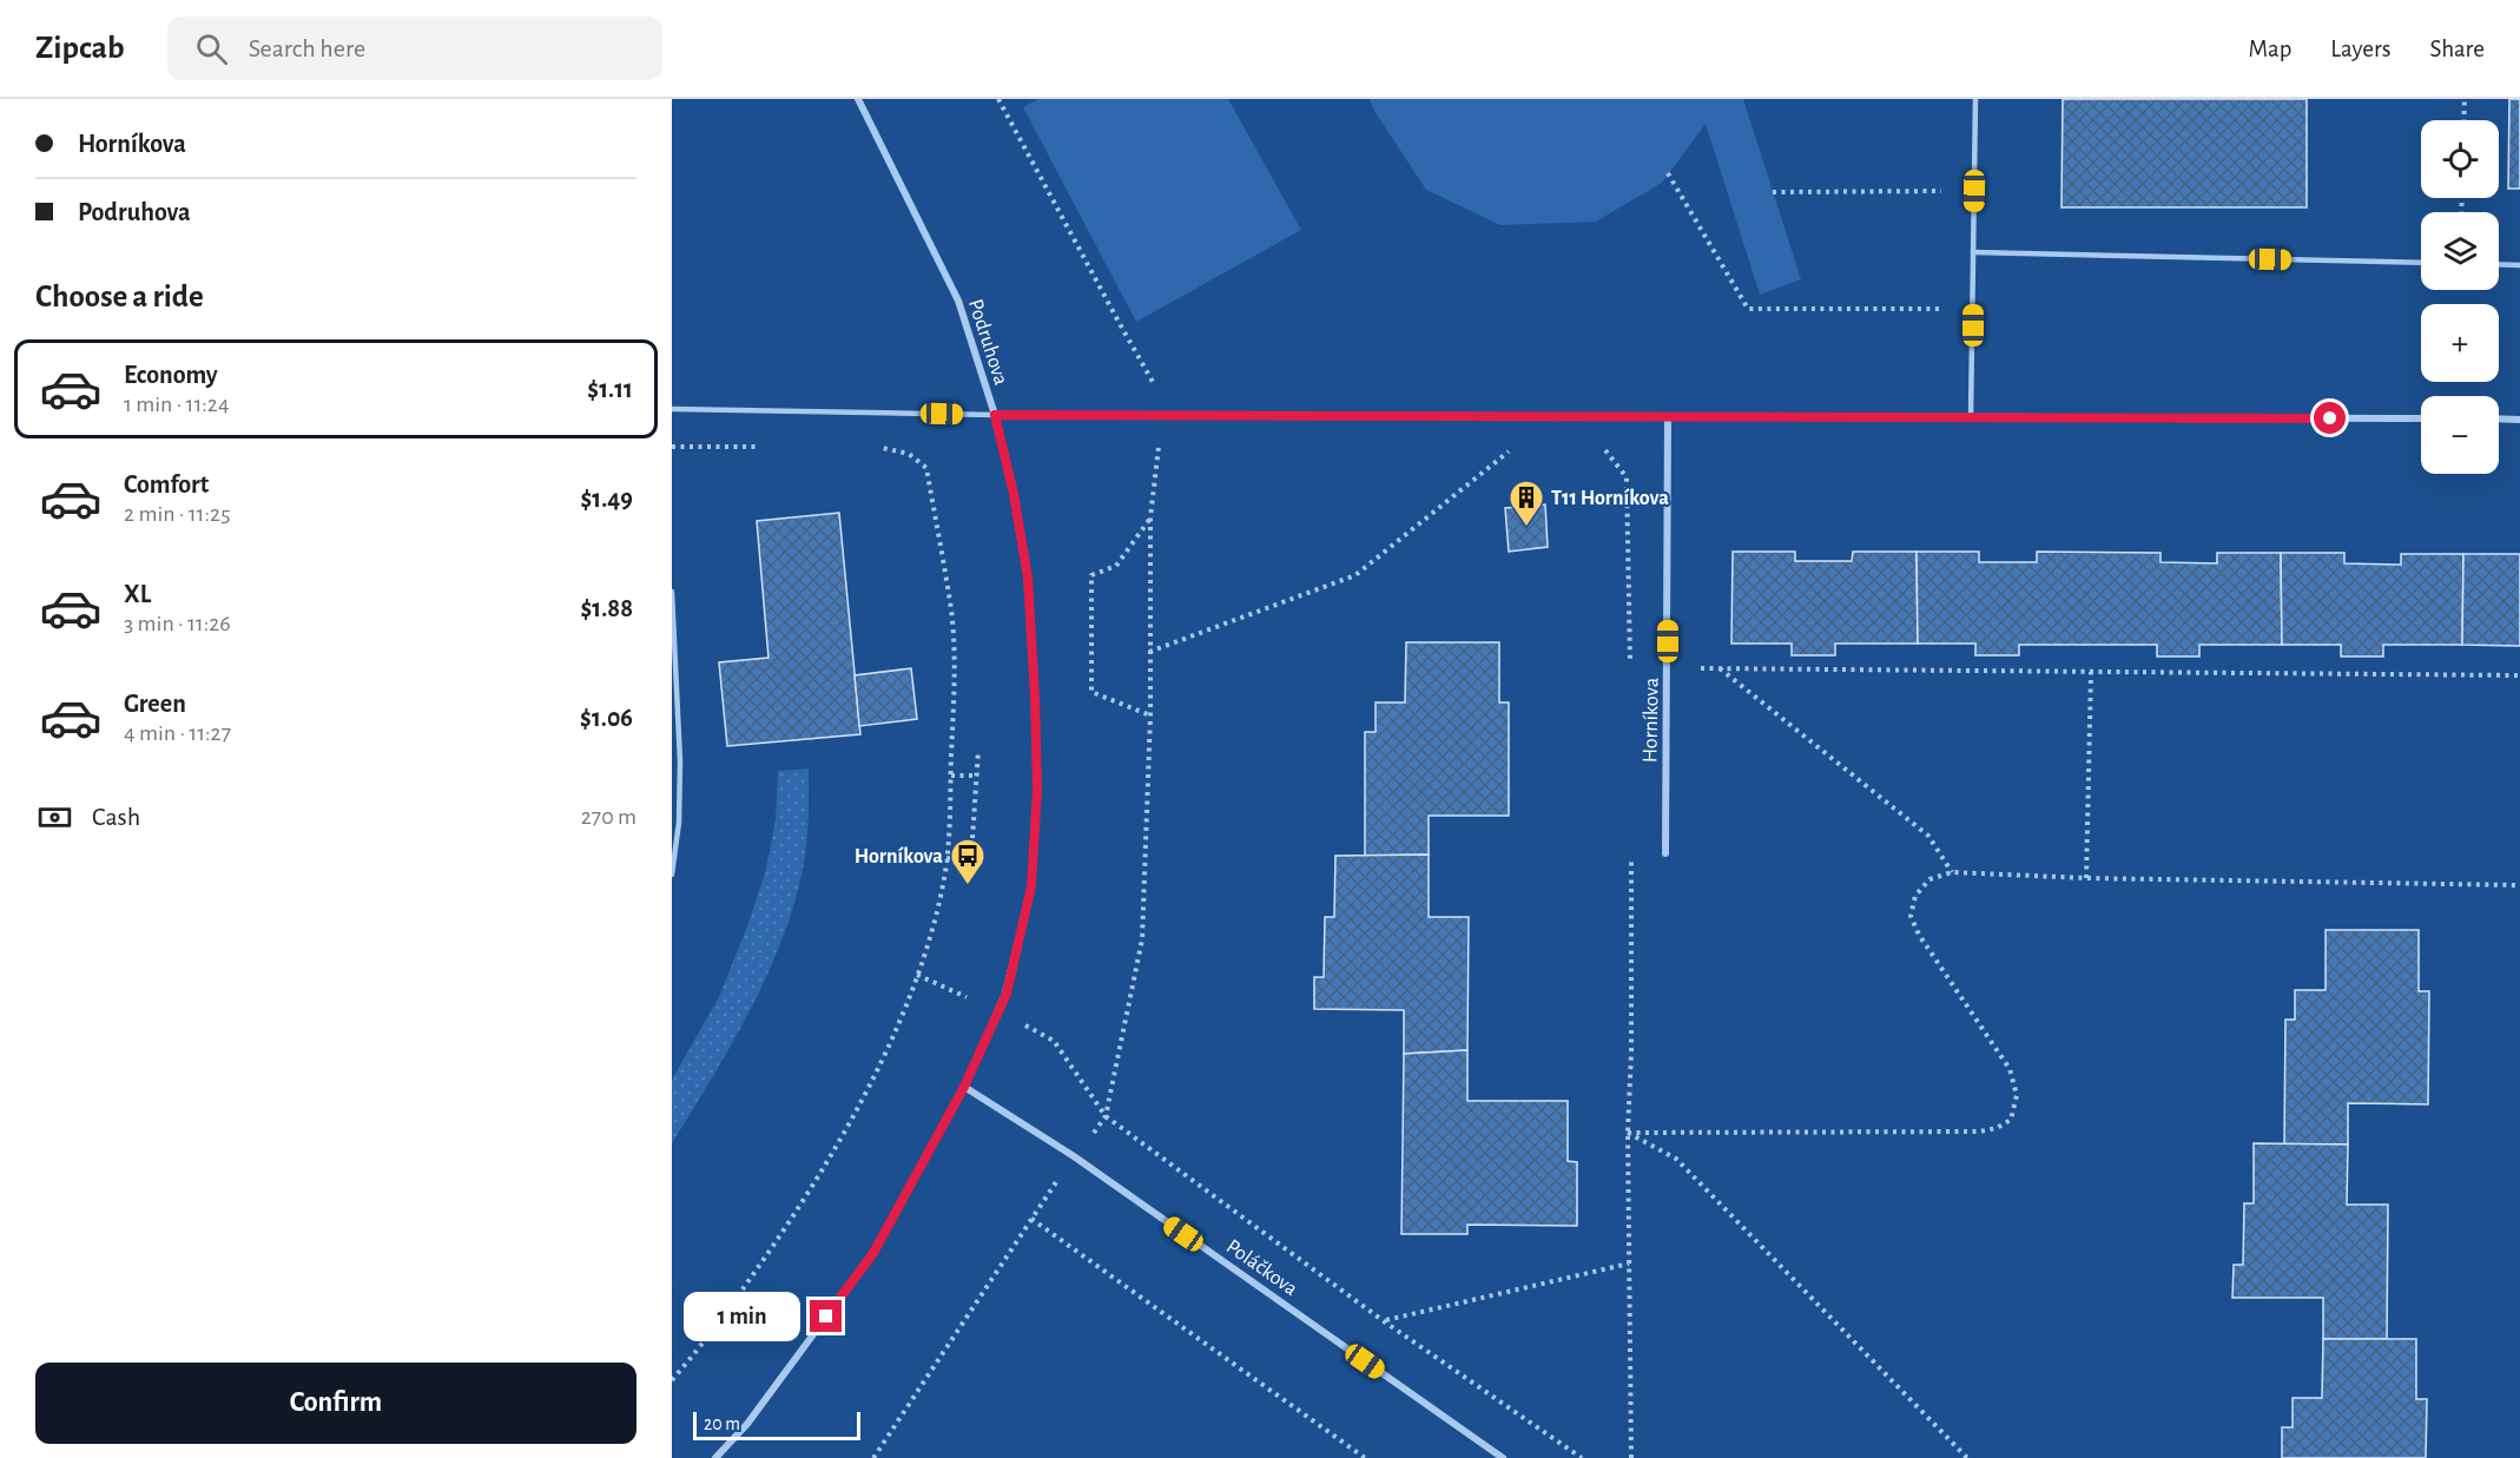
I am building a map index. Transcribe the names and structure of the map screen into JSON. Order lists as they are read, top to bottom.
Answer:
{
  "streets": {
    "street": ["Podruhova", "Horníkova", "Poláčkova"]
  },
  "crossings": [
    ["Podruhova", "Poláčkova"]
  ],
  "places": {
    "building": ["T11 Horníkova"],
    "bus stop": ["Horníkova"]
  },
  "scale_bar": "20 m",
  "page": {
    "header": "Zipcab",
    "search": "Search here",
    "nav": ["Map", "Layers", "Share"],
    "banner": ["Horníkova", "Podruhova"],
    "map_buttons": ["+", "−"],
    "heading": "Choose a ride",
    "list": [
      {
        "name": "Economy",
        "note": "1 min · 11:24",
        "value": "$1.11"
      },
      {
        "name": "Comfort",
        "note": "2 min · 11:25",
        "value": "$1.49"
      },
      {
        "name": "XL",
        "note": "3 min · 11:26",
        "value": "$1.88"
      },
      {
        "name": "Green",
        "note": "4 min · 11:27",
        "value": "$1.06"
      }
    ],
    "pay": ["Cash", "270 m"],
    "bubble": "1 min",
    "buttons": "Confirm",
    "scale": "20 m"
  }
}
